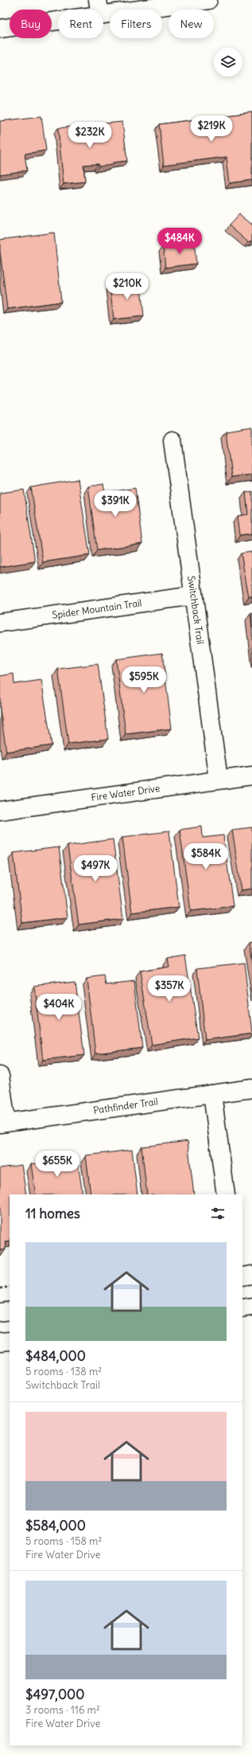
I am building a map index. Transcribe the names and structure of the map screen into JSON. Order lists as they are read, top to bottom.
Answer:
{
  "streets": {
    "street": [
      "Spider Mountain Trail",
      "Switchback Trail",
      "Fire Water Drive",
      "Pathfinder Trail"
    ]
  },
  "crossings": [
    ["Spider Mountain Trail", "Switchback Trail"],
    ["Switchback Trail", "Fire Water Drive"]
  ],
  "page": {
    "chip": [
      "Buy",
      "Rent",
      "Filters",
      "New"
    ],
    "price": [
      "$219K",
      "$232K",
      "$484K",
      "$210K",
      "$391K",
      "$595K",
      "$584K",
      "$497K",
      "$357K",
      "$404K",
      "$655K"
    ],
    "heading": "11 homes",
    "list": [
      {
        "name": "$484,000",
        "note": "5 rooms · 138 m² · Switchback Trail"
      },
      {
        "name": "$584,000",
        "note": "5 rooms · 158 m² · Fire Water Drive"
      },
      {
        "name": "$497,000",
        "note": "3 rooms · 116 m² · Fire Water Drive"
      }
    ]
  }
}
